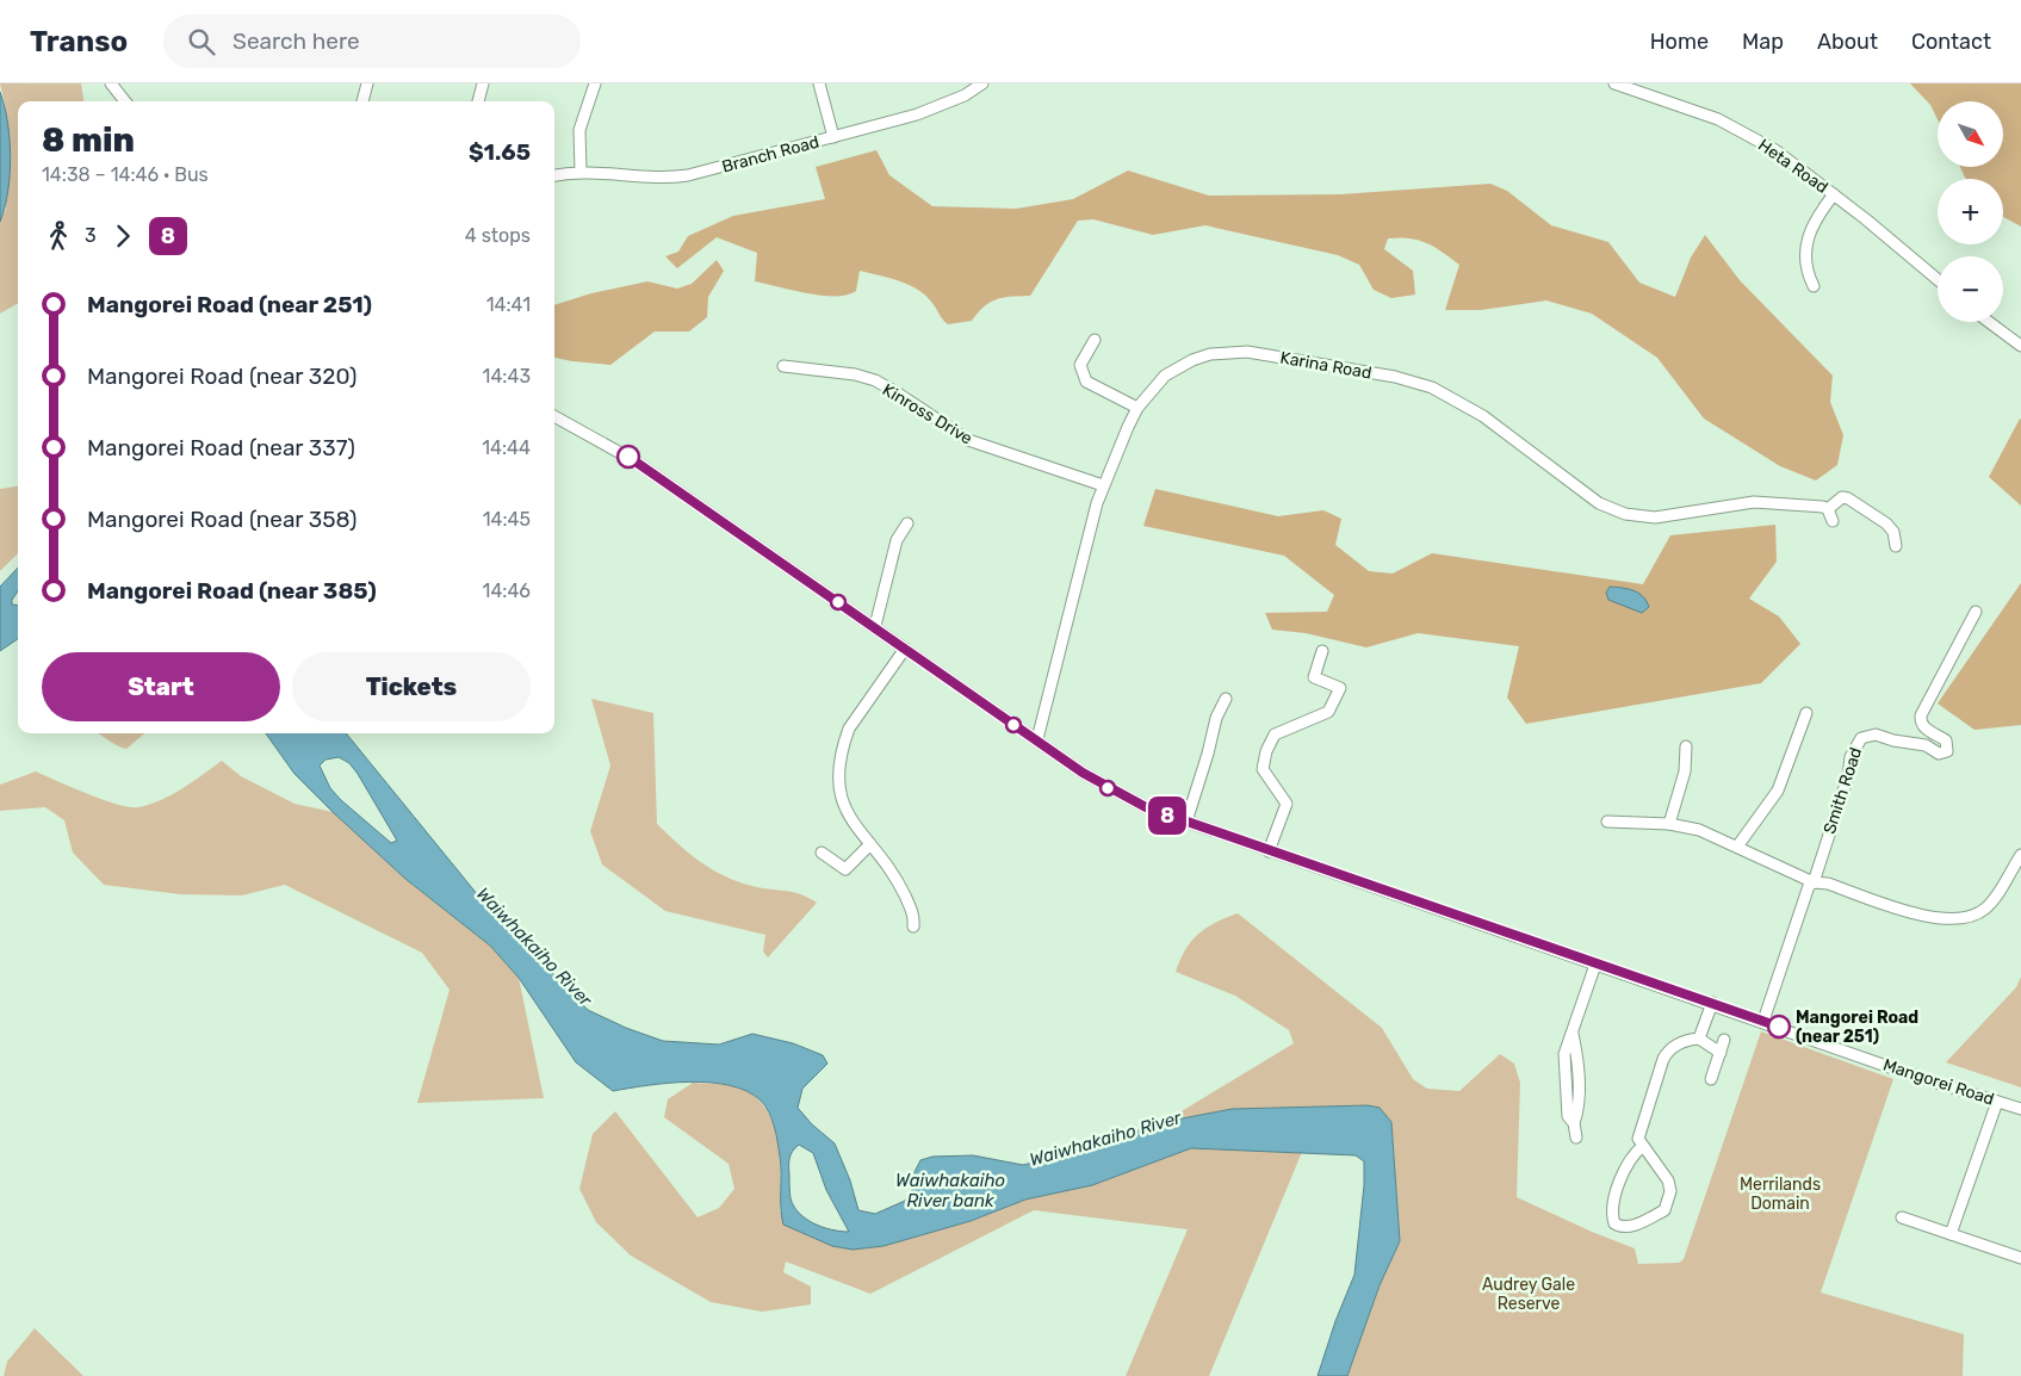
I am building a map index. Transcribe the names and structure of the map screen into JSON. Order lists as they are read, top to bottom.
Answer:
{
  "streets": {
    "street": [
      "Branch Road",
      "Heta Road",
      "Karina Road",
      "Kinross Drive",
      "Smith Road",
      "Mangorei Road"
    ]
  },
  "crossings": [
    ["Karina Road", "Kinross Drive"],
    ["Karina Road", "Mangorei Road"],
    ["Smith Road", "Mangorei Road"]
  ],
  "water": ["Waiwhakaiho River", "Waiwhakaiho River bank"],
  "parks": ["Merrilands Domain", "Audrey Gale Reserve"],
  "places": ["Mangorei Road (near 251)"],
  "lines": ["bus line 8"],
  "north": "bottom right",
  "page": {
    "header": "Transo",
    "search": "Search here",
    "nav": [
      "Home",
      "Map",
      "About",
      "Contact"
    ],
    "on_map": "8",
    "map_buttons": ["+", "−"],
    "heading": ["8 min", "14:38 – 14:46 · Bus", "$1.65"],
    "legs": ["3", "8", "4 stops"],
    "list": [
      {
        "name": "Mangorei Road (near 251)",
        "value": "14:41"
      },
      {
        "name": "Mangorei Road (near 320)",
        "value": "14:43"
      },
      {
        "name": "Mangorei Road (near 337)",
        "value": "14:44"
      },
      {
        "name": "Mangorei Road (near 358)",
        "value": "14:45"
      },
      {
        "name": "Mangorei Road (near 385)",
        "value": "14:46"
      }
    ],
    "buttons": ["Start", "Tickets"]
  }
}
